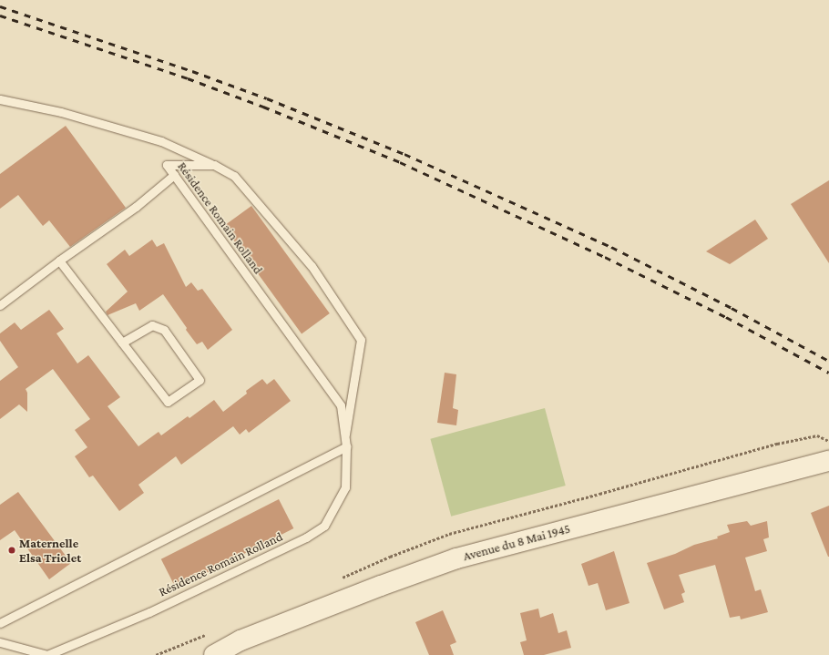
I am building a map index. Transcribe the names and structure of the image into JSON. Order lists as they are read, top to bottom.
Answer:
{
  "streets": {
    "street": ["Avenue du 8 Mai 1945"],
    "lane": ["Résidence Romain Rolland"]
  },
  "places": ["Maternelle Elsa Triolet"]
}
